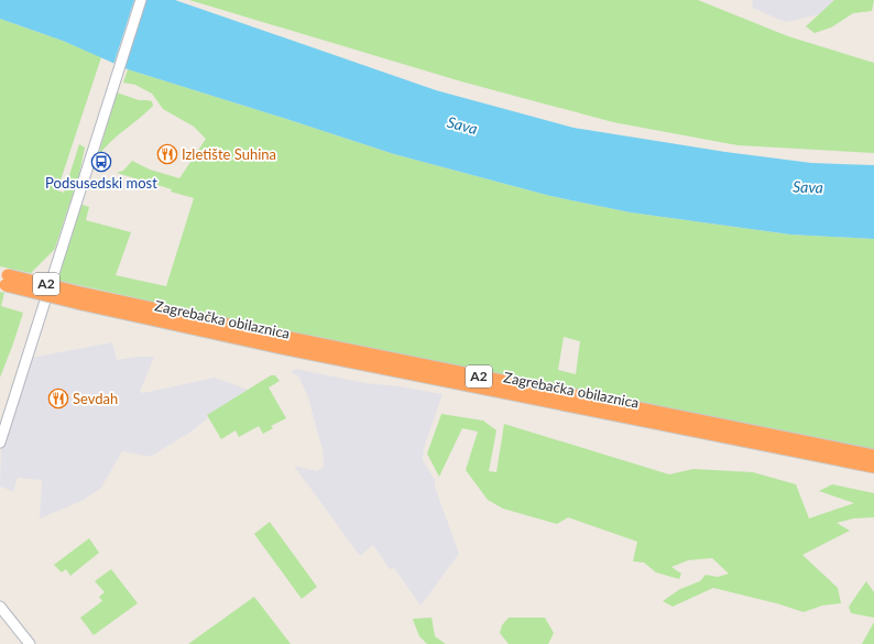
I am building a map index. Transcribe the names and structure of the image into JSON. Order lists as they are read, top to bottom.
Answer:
{
  "streets": {
    "highway": ["A2", "Zagrebačka obilaznica"]
  },
  "crossings": [
    ["A2", "Zagrebačka obilaznica"]
  ],
  "water": ["Sava"],
  "places": {
    "restaurant": ["Izletište Suhina", "Sevdah"],
    "bus stop": ["Podsusedski most"]
  }
}
